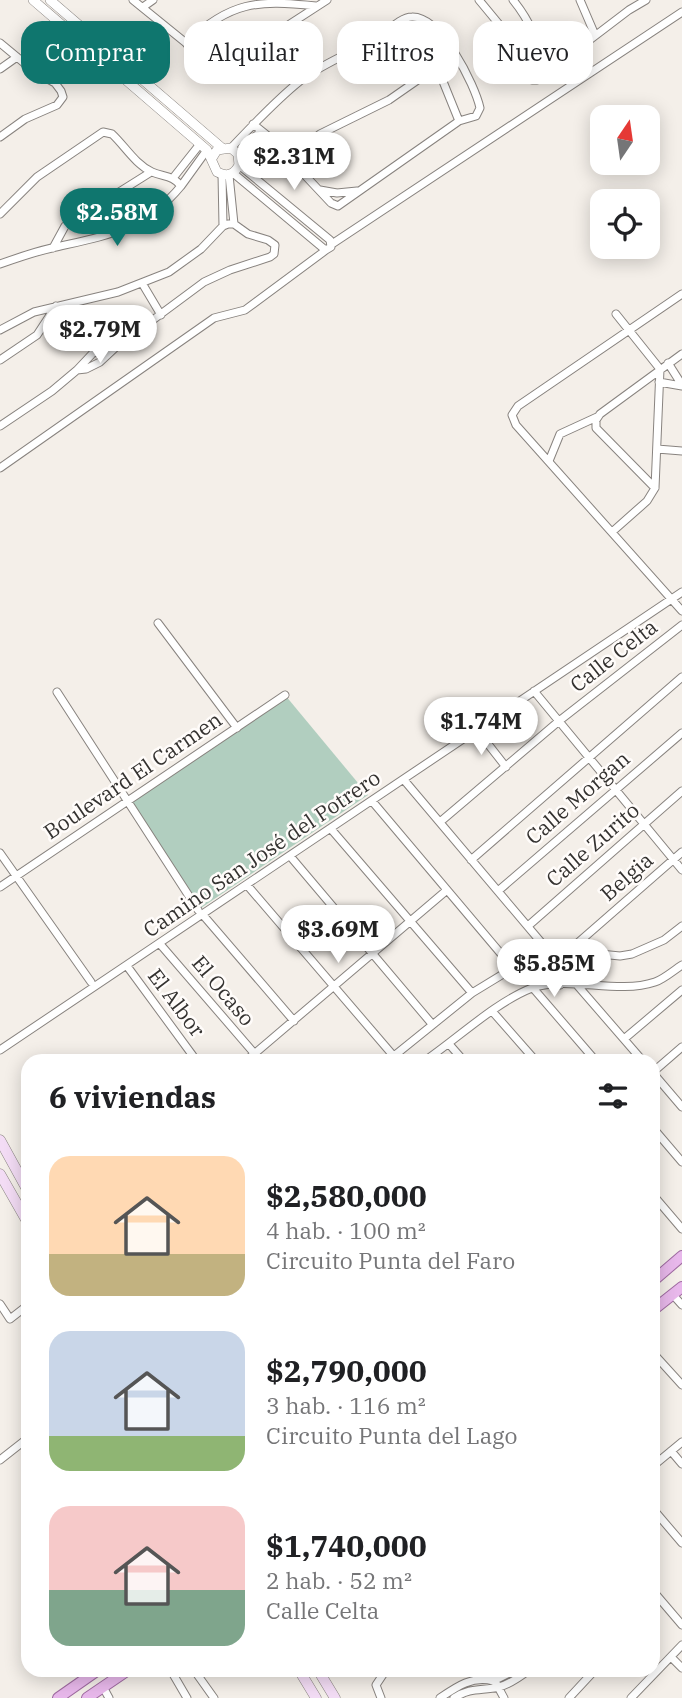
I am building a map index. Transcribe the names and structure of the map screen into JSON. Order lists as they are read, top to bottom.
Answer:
{
  "streets": {
    "street": [
      "Calle Celta",
      "Boulevard El Carmen",
      "Calle Morgan",
      "Calle Zurito",
      "Camino San José del Potrero",
      "Belgia",
      "El Ocaso",
      "El Albor"
    ]
  },
  "crossings": [
    ["Camino San José del Potrero", "El Ocaso"],
    ["Camino San José del Potrero", "El Albor"]
  ],
  "north": "top",
  "page": {
    "chip": [
      "Comprar",
      "Alquilar",
      "Filtros",
      "Nuevo"
    ],
    "price": [
      "$2.31M",
      "$2.58M",
      "$2.79M",
      "$1.74M",
      "$3.69M",
      "$5.85M"
    ],
    "heading": "6 viviendas",
    "list": [
      {
        "name": "$2,580,000",
        "note": "4 hab. · 100 m² · Circuito Punta del Faro"
      },
      {
        "name": "$2,790,000",
        "note": "3 hab. · 116 m² · Circuito Punta del Lago"
      },
      {
        "name": "$1,740,000",
        "note": "2 hab. · 52 m² · Calle Celta"
      }
    ]
  }
}
